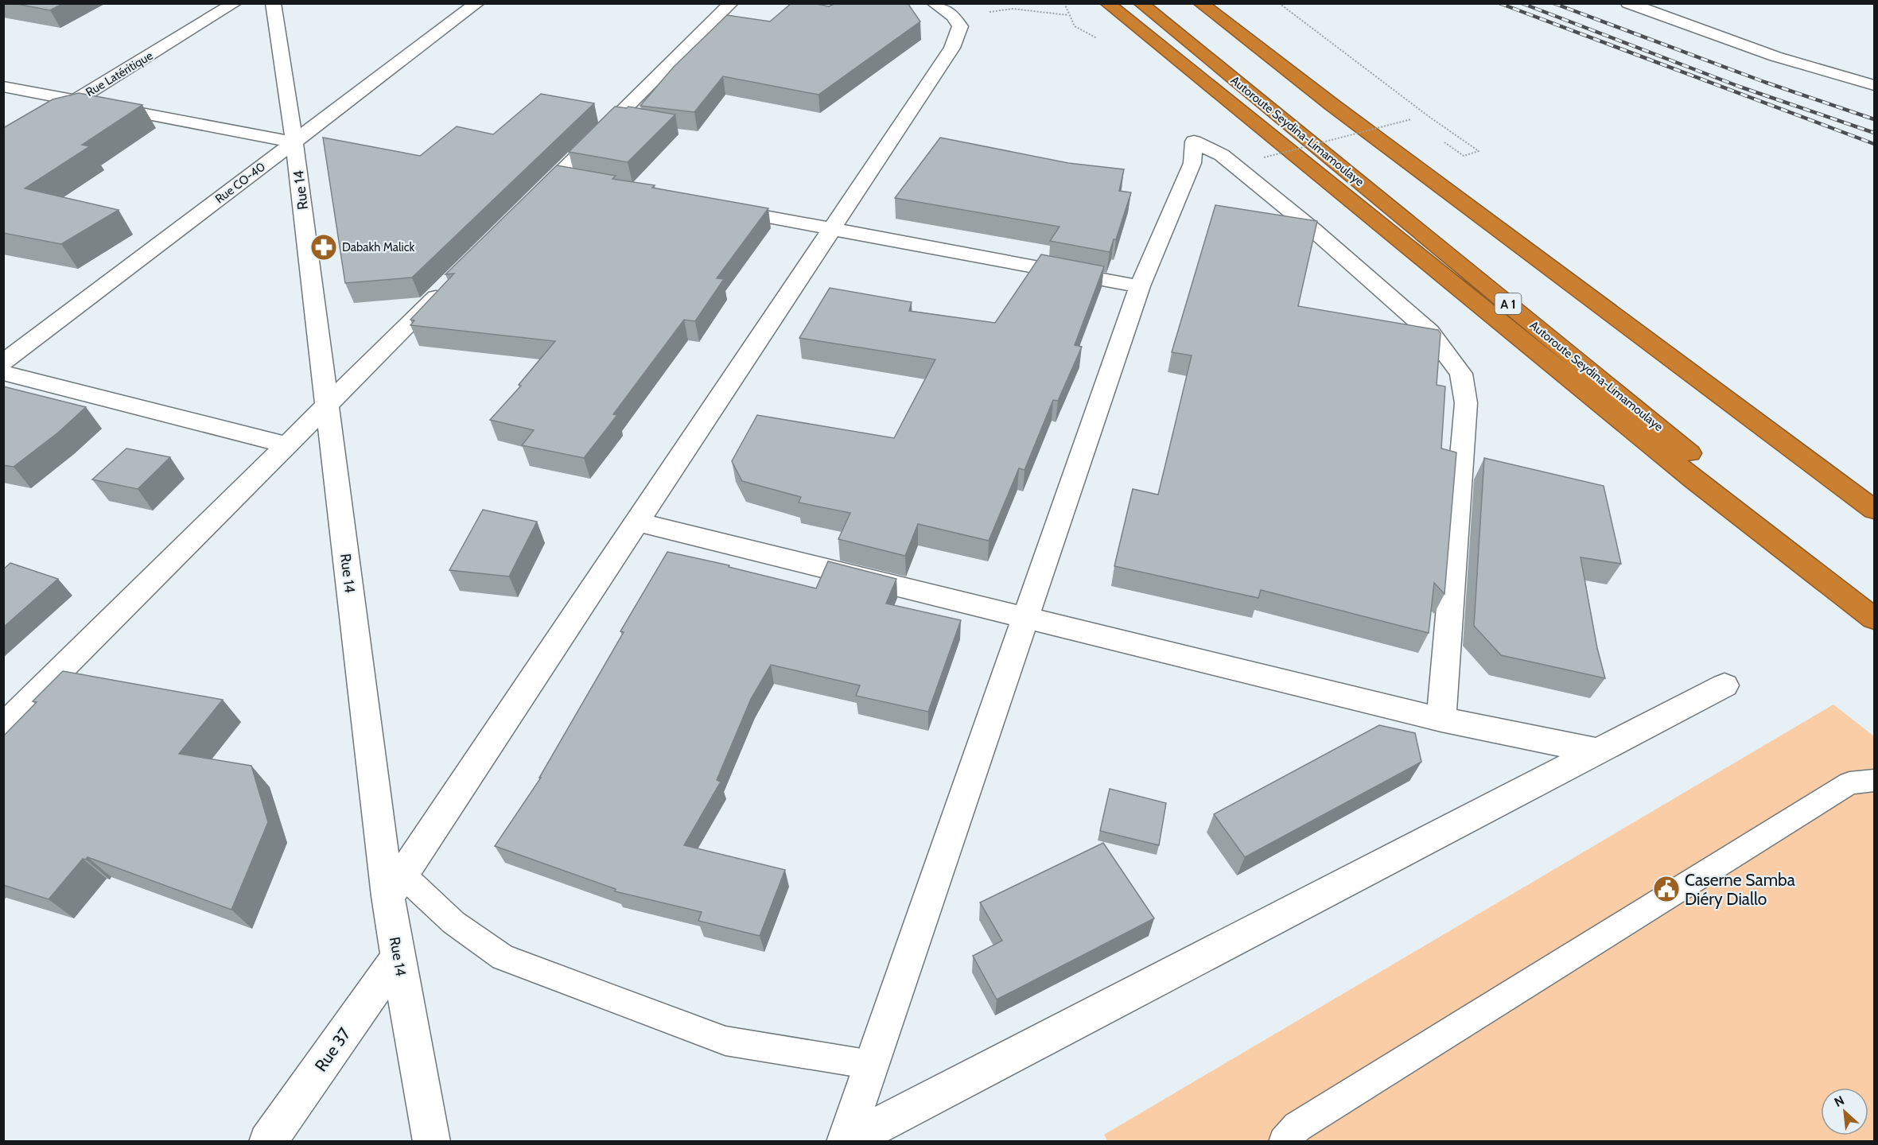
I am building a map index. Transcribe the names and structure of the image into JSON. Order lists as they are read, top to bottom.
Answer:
{
  "streets": {
    "highway": ["Autoroute Seydina-Limamoulaye", "A 1"],
    "street": [
      "Rue Latéritique",
      "Rue CO-40",
      "Rue 14",
      "Rue 37"
    ]
  },
  "crossings": [
    ["Rue CO-40", "Rue 14"],
    ["Rue 14", "Rue 37"]
  ],
  "places": {
    "pharmacy": ["Dabakh Malick"],
    "public building": ["Caserne Samba Diéry Diallo"]
  },
  "north": "top left"
}
